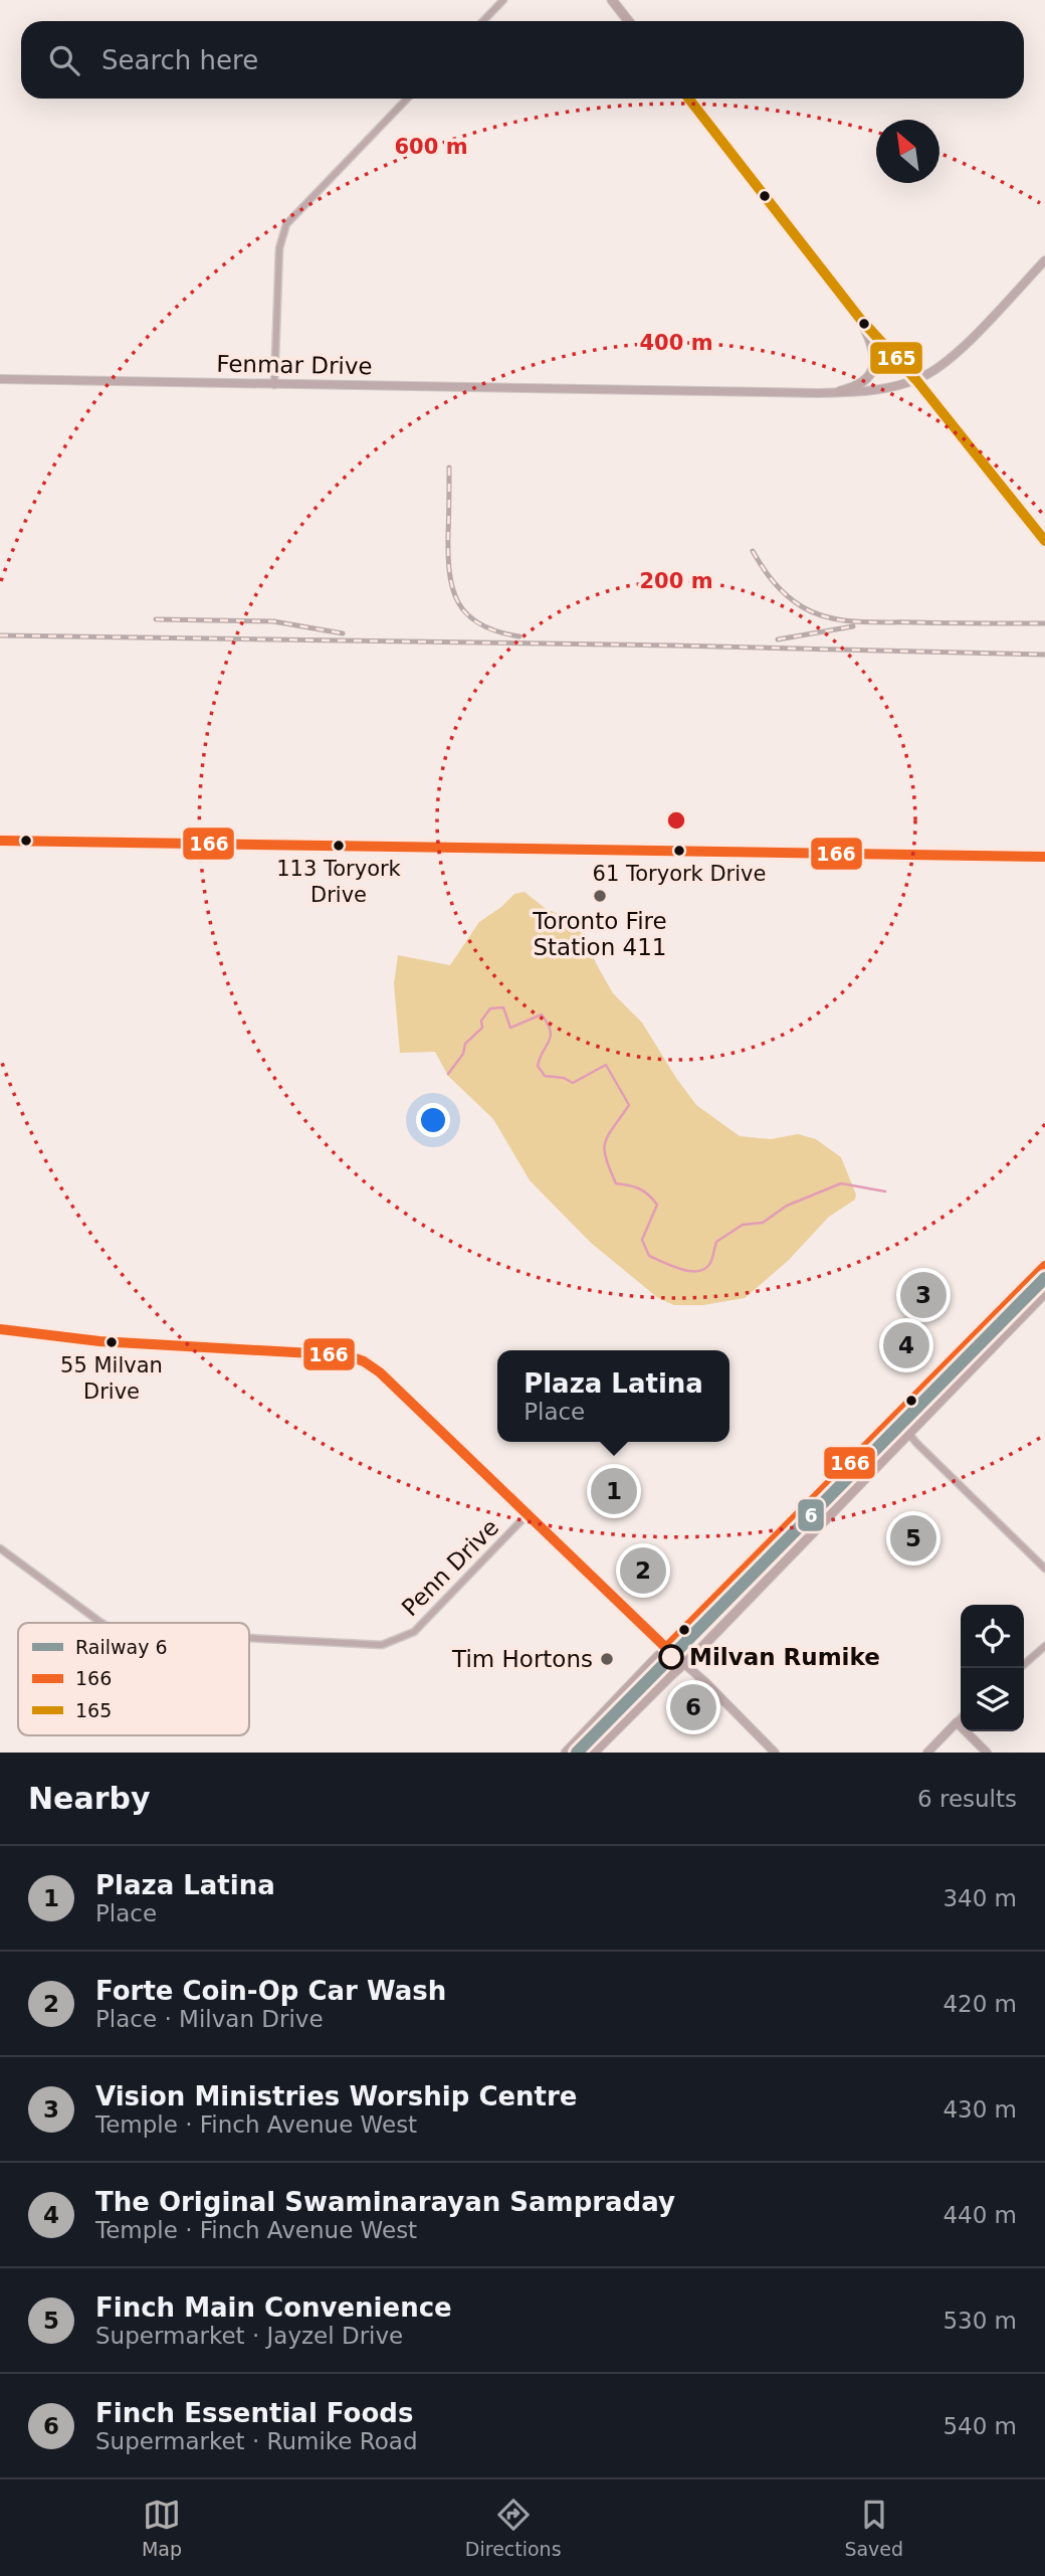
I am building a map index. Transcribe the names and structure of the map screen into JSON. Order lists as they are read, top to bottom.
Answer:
{
  "streets": {
    "street": ["Fenmar Drive", "Penn Drive"]
  },
  "places": [
    "113 Toryork Drive",
    "61 Toryork Drive",
    "Toronto Fire Station 411",
    "55 Milvan Drive",
    "Milvan Rumike",
    "Tim Hortons"
  ],
  "lines": ["transit line 165", "transit line 166", "rail line 6"],
  "legend": ["Railway 6", "166", "165"],
  "north": "top left",
  "page": {
    "search": "Search here",
    "pins": [
      "3",
      "4",
      "1",
      "5",
      "2",
      "6"
    ],
    "popup": ["Plaza Latina", "Place"],
    "heading": ["Nearby", "6 results"],
    "list": [
      {
        "mark": "1",
        "name": "Plaza Latina",
        "note": "Place",
        "value": "340 m"
      },
      {
        "mark": "2",
        "name": "Forte Coin-Op Car Wash",
        "note": "Place · Milvan Drive",
        "value": "420 m"
      },
      {
        "mark": "3",
        "name": "Vision Ministries Worship Centre",
        "note": "Temple · Finch Avenue West",
        "value": "430 m"
      },
      {
        "mark": "4",
        "name": "The Original Swaminarayan Sampraday",
        "note": "Temple · Finch Avenue West",
        "value": "440 m"
      },
      {
        "mark": "5",
        "name": "Finch Main Convenience",
        "note": "Supermarket · Jayzel Drive",
        "value": "530 m"
      },
      {
        "mark": "6",
        "name": "Finch Essential Foods",
        "note": "Supermarket · Rumike Road",
        "value": "540 m"
      }
    ],
    "nav": ["Map", "Directions", "Saved"]
  },
  "rings": ["600 m", "400 m", "200 m"]
}
